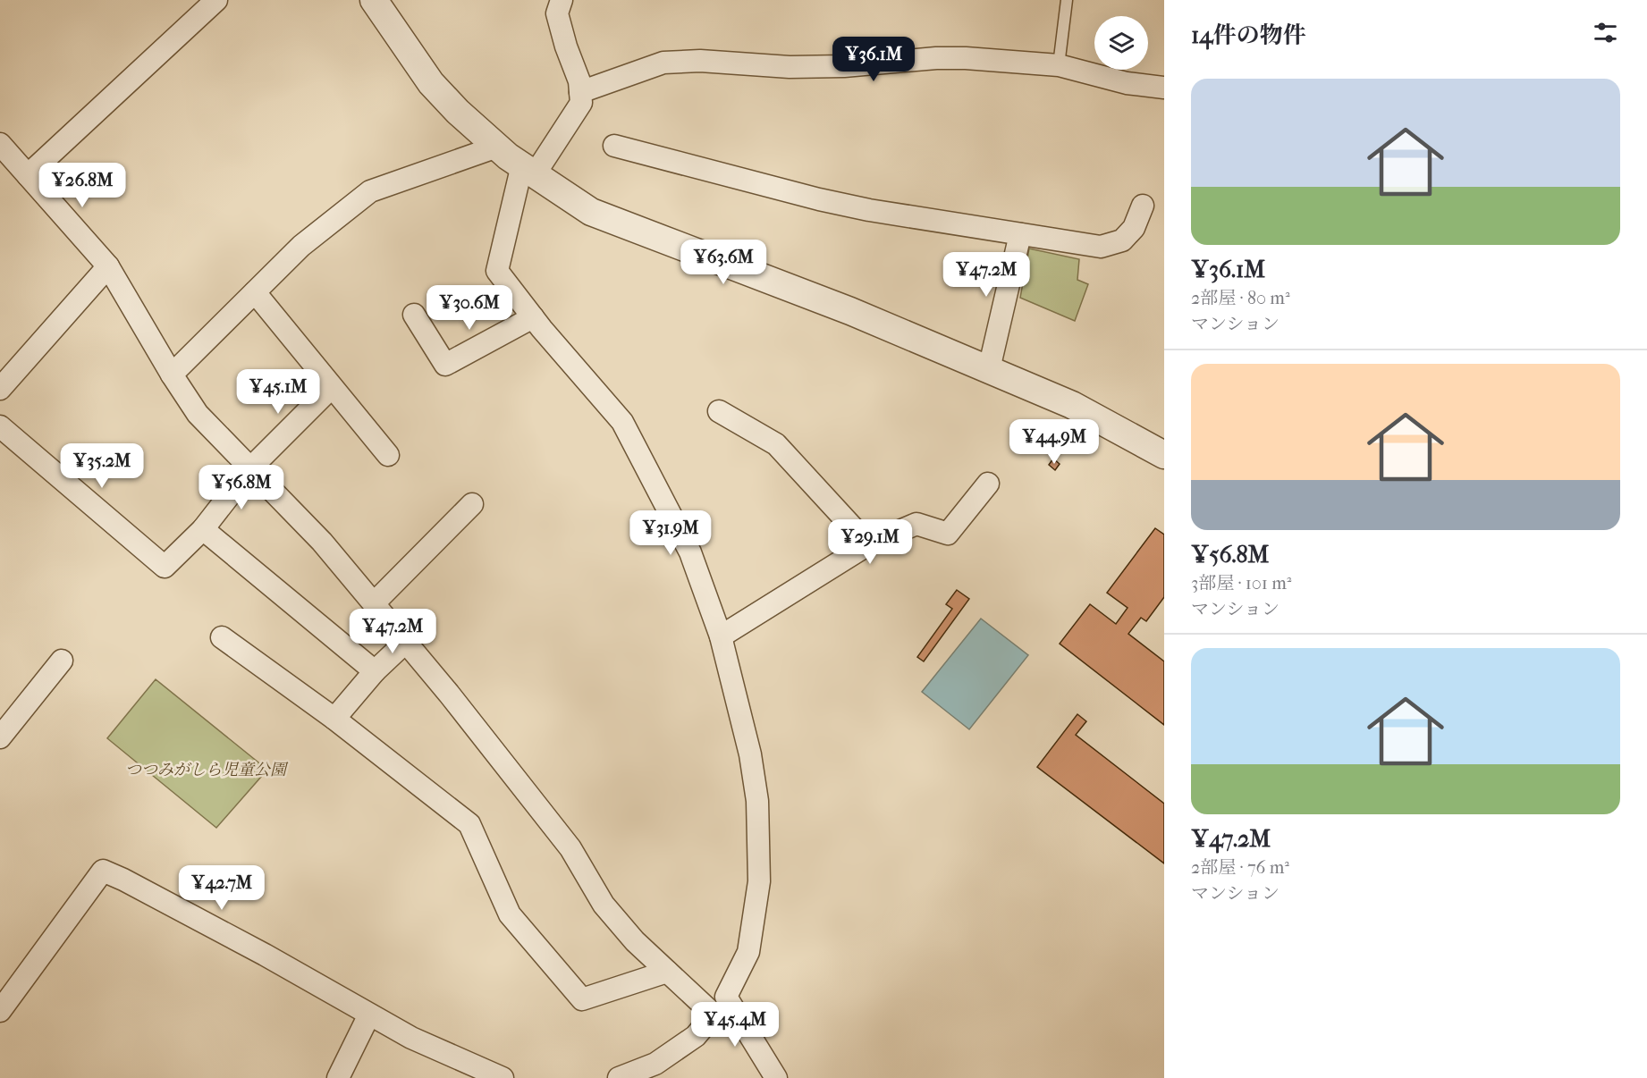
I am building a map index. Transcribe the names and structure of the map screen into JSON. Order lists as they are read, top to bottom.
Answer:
{
  "parks": ["つつみがしら児童公園"],
  "page": {
    "heading": "14件の物件",
    "price": [
      "¥36.1M",
      "¥26.8M",
      "¥63.6M",
      "¥47.2M",
      "¥30.6M",
      "¥45.1M",
      "¥44.9M",
      "¥35.2M",
      "¥56.8M",
      "¥31.9M",
      "¥29.1M",
      "¥47.2M",
      "¥42.7M",
      "¥45.4M"
    ],
    "list": [
      {
        "name": "¥36.1M",
        "note": "2部屋 · 80 m² · マンション"
      },
      {
        "name": "¥56.8M",
        "note": "3部屋 · 101 m² · マンション"
      },
      {
        "name": "¥47.2M",
        "note": "2部屋 · 76 m² · マンション"
      }
    ]
  }
}
